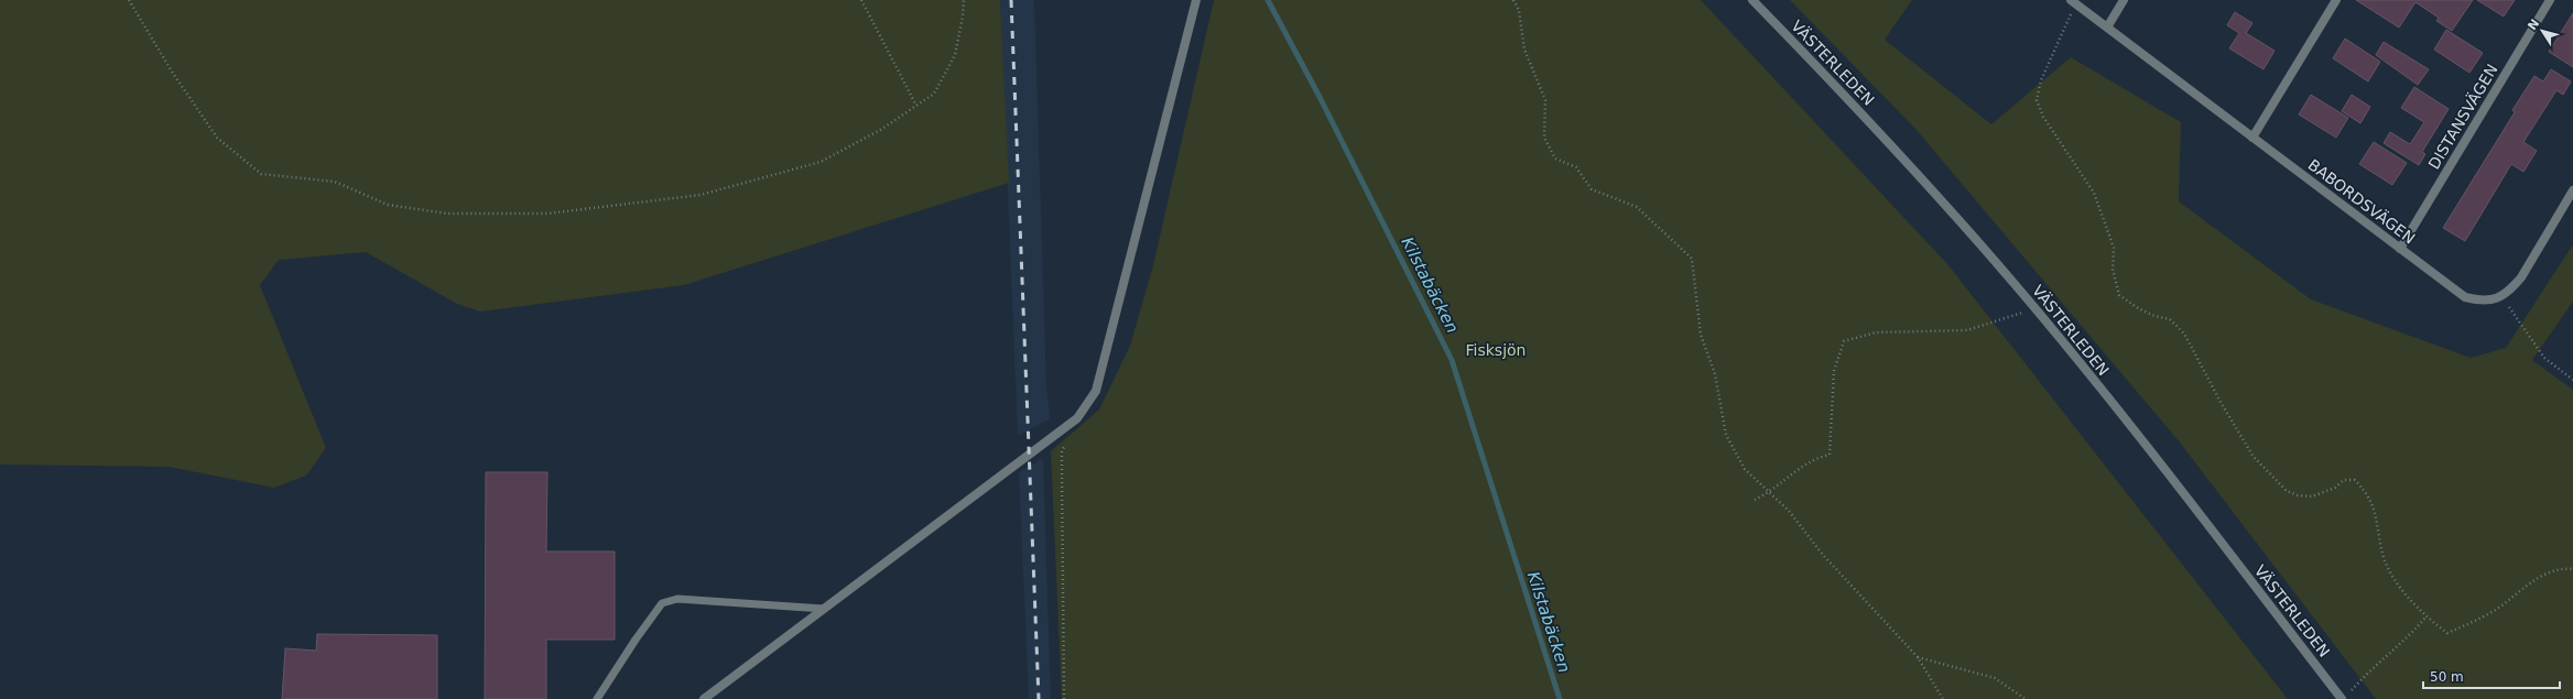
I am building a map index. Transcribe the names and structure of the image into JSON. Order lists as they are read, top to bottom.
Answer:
{
  "streets": {
    "street": ["VÄSTERLEDEN", "DISTANSVÄGEN", "BABORDSVÄGEN"]
  },
  "crossings": [
    ["DISTANSVÄGEN", "BABORDSVÄGEN"]
  ],
  "water": ["Kilstabäcken"],
  "parks": ["Fisksjön"],
  "scale_bar": "50 m",
  "north": "top left"
}
